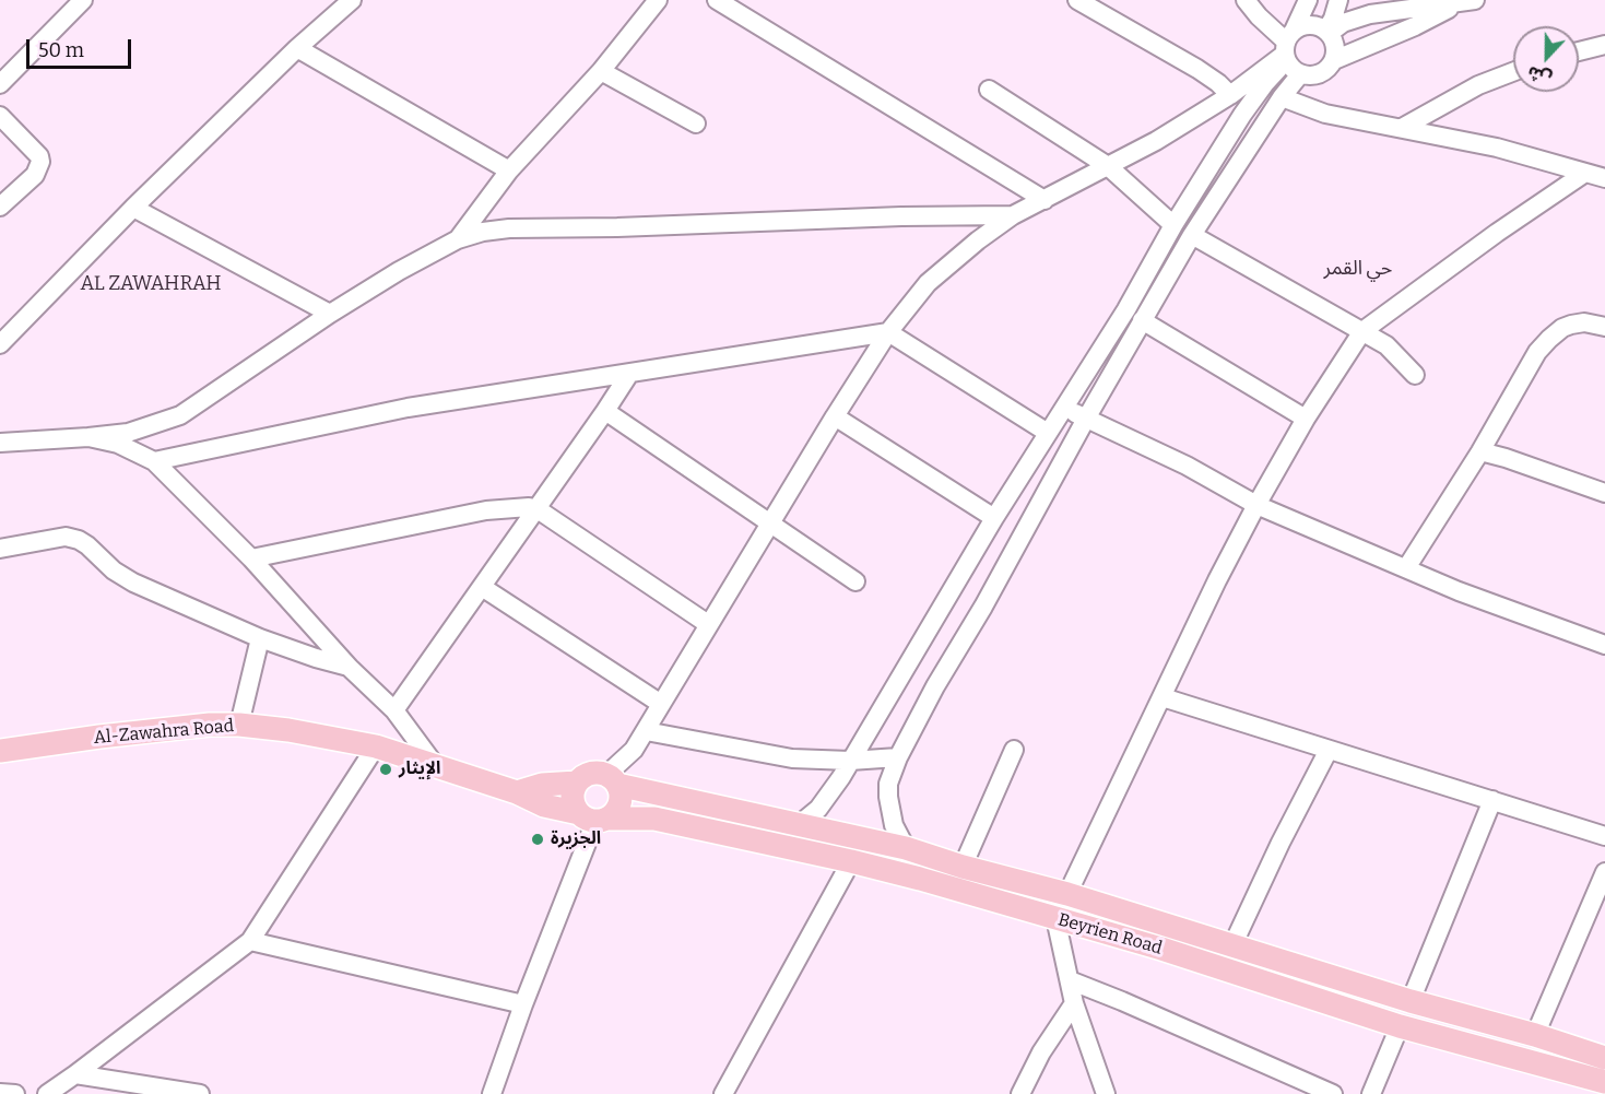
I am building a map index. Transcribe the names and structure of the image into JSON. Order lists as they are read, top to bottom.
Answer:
{
  "streets": {
    "main road": ["Al-Zawahra Road", "Beyrien Road"]
  },
  "crossings": [
    ["Al-Zawahra Road", "Beyrien Road"]
  ],
  "districts": ["حي القمر", "AL ZAWAHRAH"],
  "places": ["الإيثار", "الجزيرة"],
  "scale_bar": "50 m",
  "north": "bottom"
}
